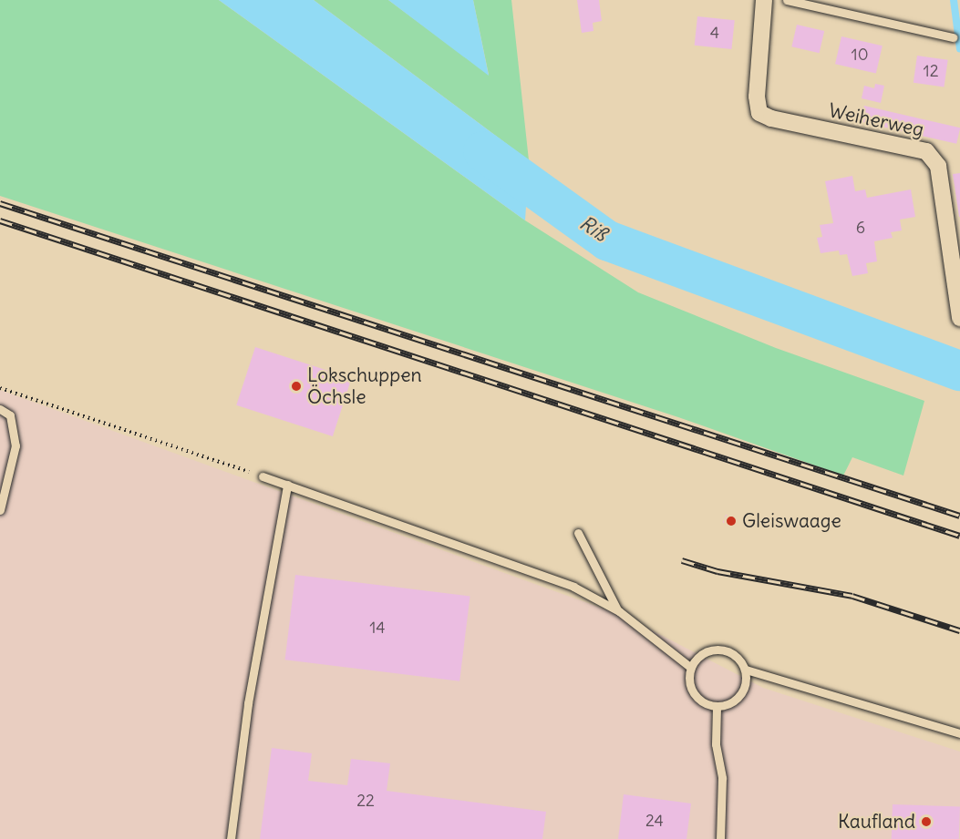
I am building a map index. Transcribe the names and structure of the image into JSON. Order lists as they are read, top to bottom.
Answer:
{
  "streets": {
    "street": ["Weiherweg"]
  },
  "water": ["Riß"],
  "places": ["Lokschuppen Öchsle", "Gleiswaage", "Kaufland"],
  "house_numbers": [
    "4",
    "10",
    "12",
    "6",
    "14",
    "22",
    "24"
  ]
}
